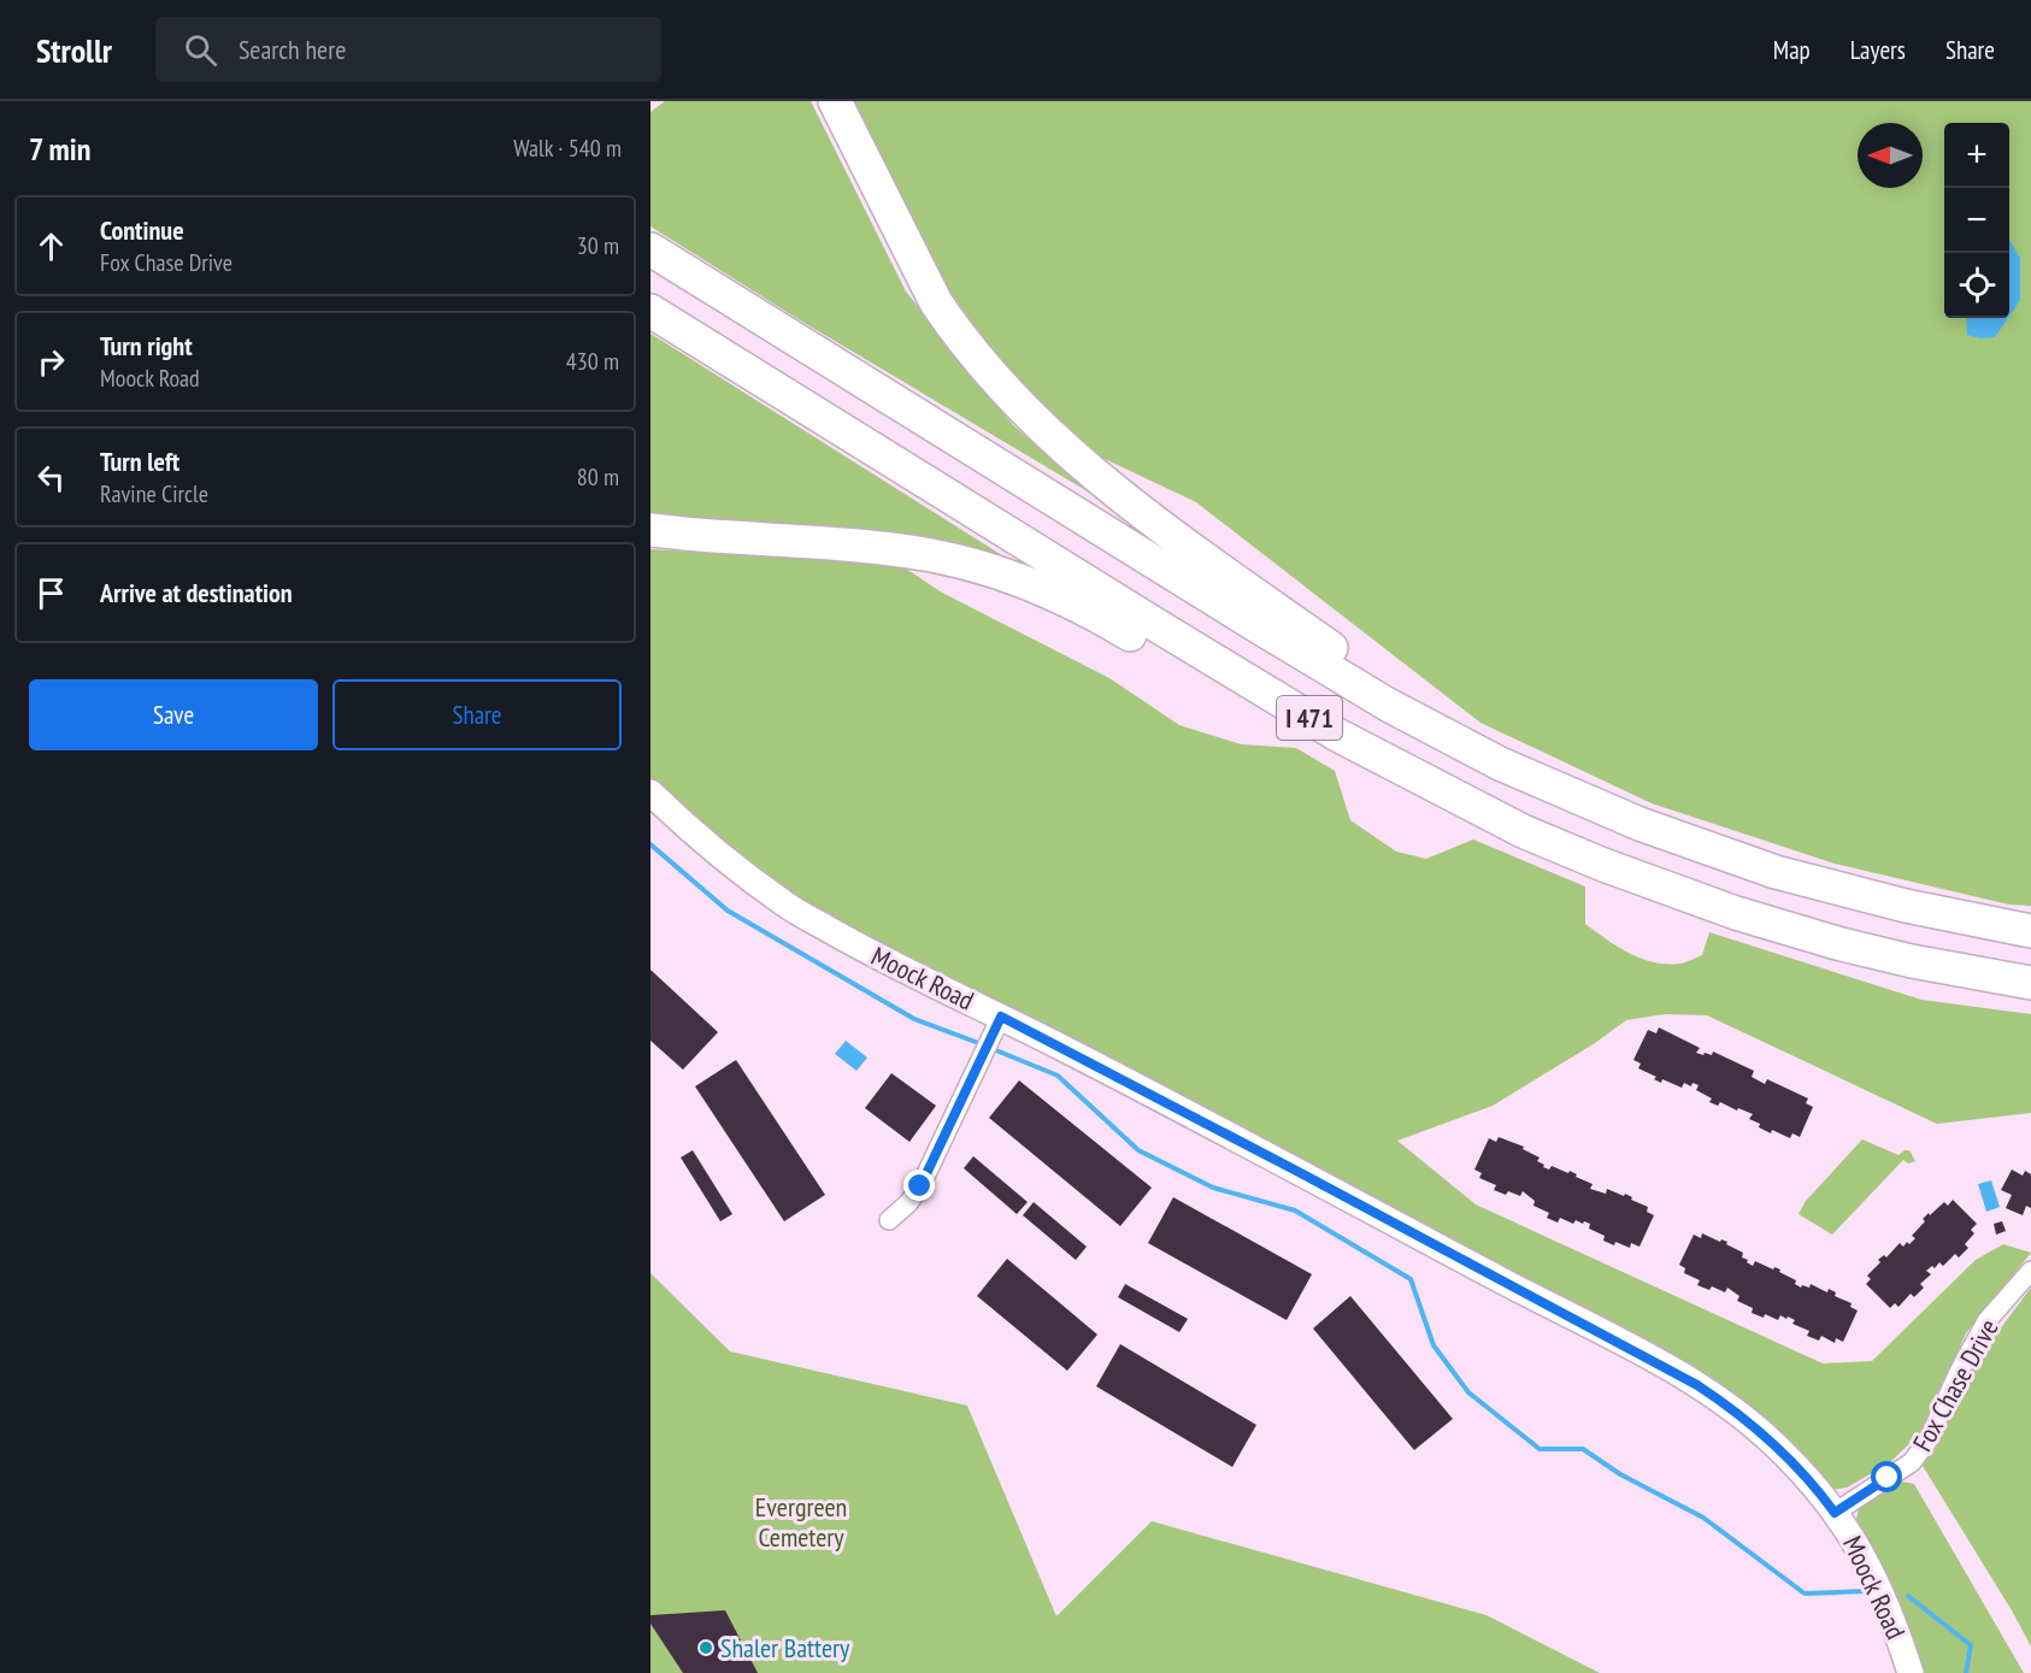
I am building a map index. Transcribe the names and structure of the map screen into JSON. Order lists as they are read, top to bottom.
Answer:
{
  "streets": {
    "highway": ["I 471"],
    "main road": ["Moock Road"],
    "street": ["Fox Chase Drive"]
  },
  "crossings": [
    ["Moock Road", "Fox Chase Drive"]
  ],
  "parks": ["Evergreen Cemetery"],
  "places": ["Shaler Battery"],
  "north": "left",
  "page": {
    "header": "Strollr",
    "search": "Search here",
    "nav": ["Map", "Layers", "Share"],
    "heading": ["7 min", "Walk · 540 m"],
    "map_buttons": ["+", "−"],
    "list": [
      ["Continue", "Fox Chase Drive", "30 m"],
      ["Turn right", "Moock Road", "430 m"],
      ["Turn left", "Ravine Circle", "80 m"],
      "Arrive at destination"
    ],
    "buttons": ["Save", "Share"]
  }
}
